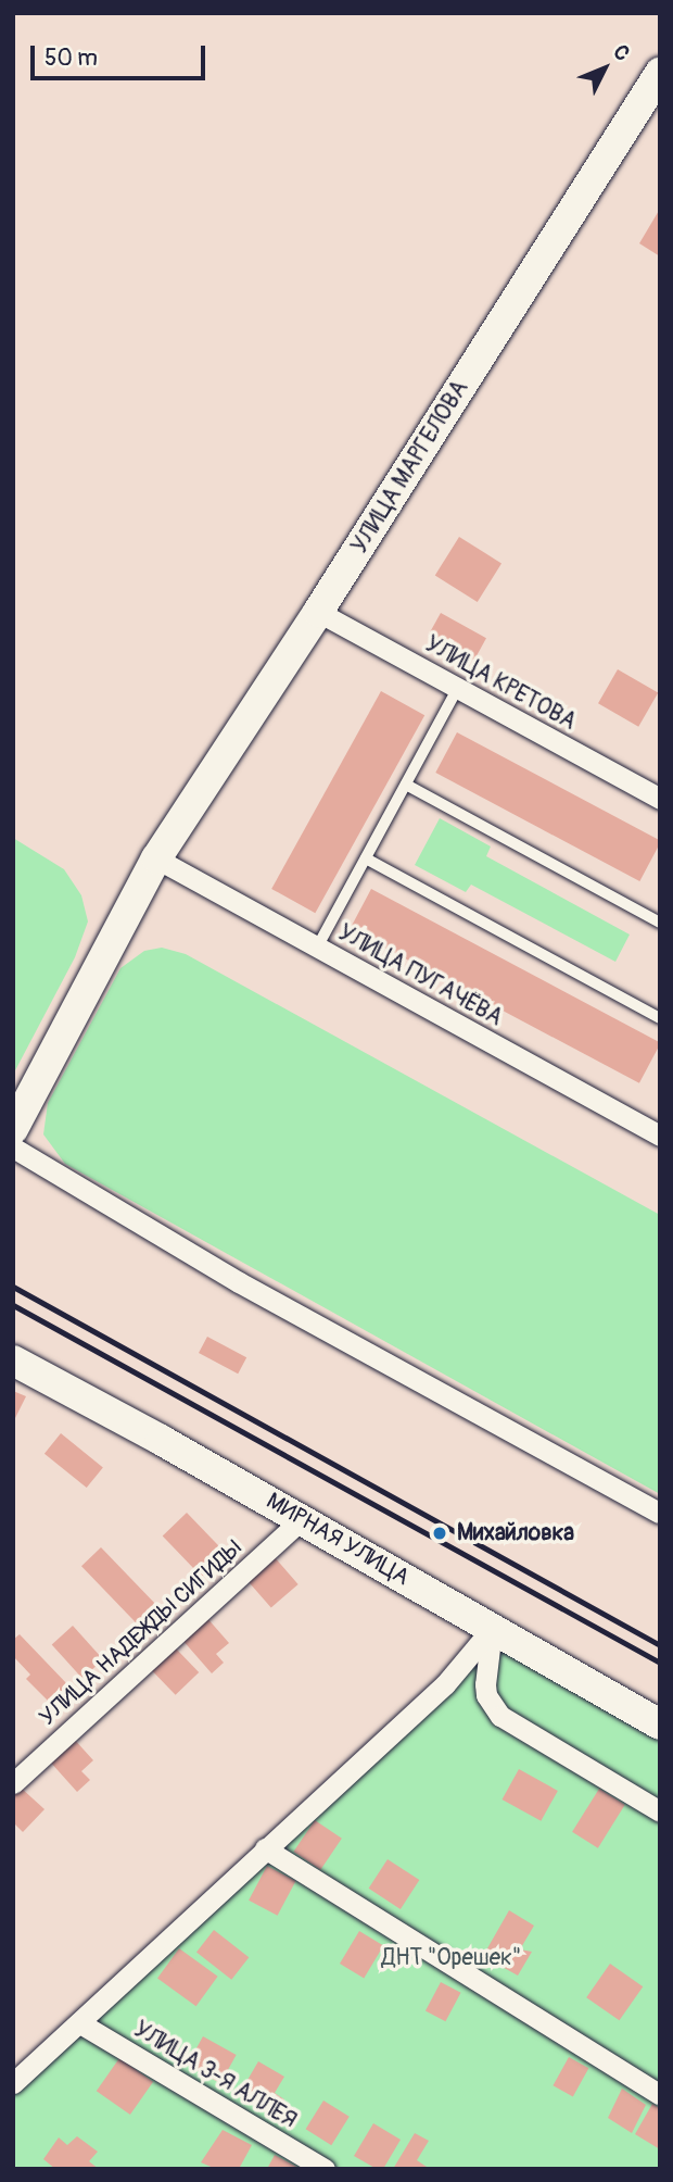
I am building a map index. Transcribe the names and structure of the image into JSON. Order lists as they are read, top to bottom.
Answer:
{
  "streets": {
    "street": [
      "УЛИЦА МАРГЕЛОВА",
      "УЛИЦА КРЕТОВА",
      "УЛИЦА ПУГАЧЁВА",
      "МИРНАЯ УЛИЦА",
      "УЛИЦА НАДЕЖДЫ СИГИДЫ",
      "УЛИЦА 3-Я АЛЛЕЯ"
    ]
  },
  "crossings": [
    ["УЛИЦА МАРГЕЛОВА", "УЛИЦА КРЕТОВА"],
    ["УЛИЦА МАРГЕЛОВА", "УЛИЦА ПУГАЧЁВА"],
    ["МИРНАЯ УЛИЦА", "УЛИЦА НАДЕЖДЫ СИГИДЫ"]
  ],
  "parks": ["ДНТ \"Орешек\""],
  "places": ["Михайловка"],
  "scale_bar": "50 m",
  "north": "top right"
}
